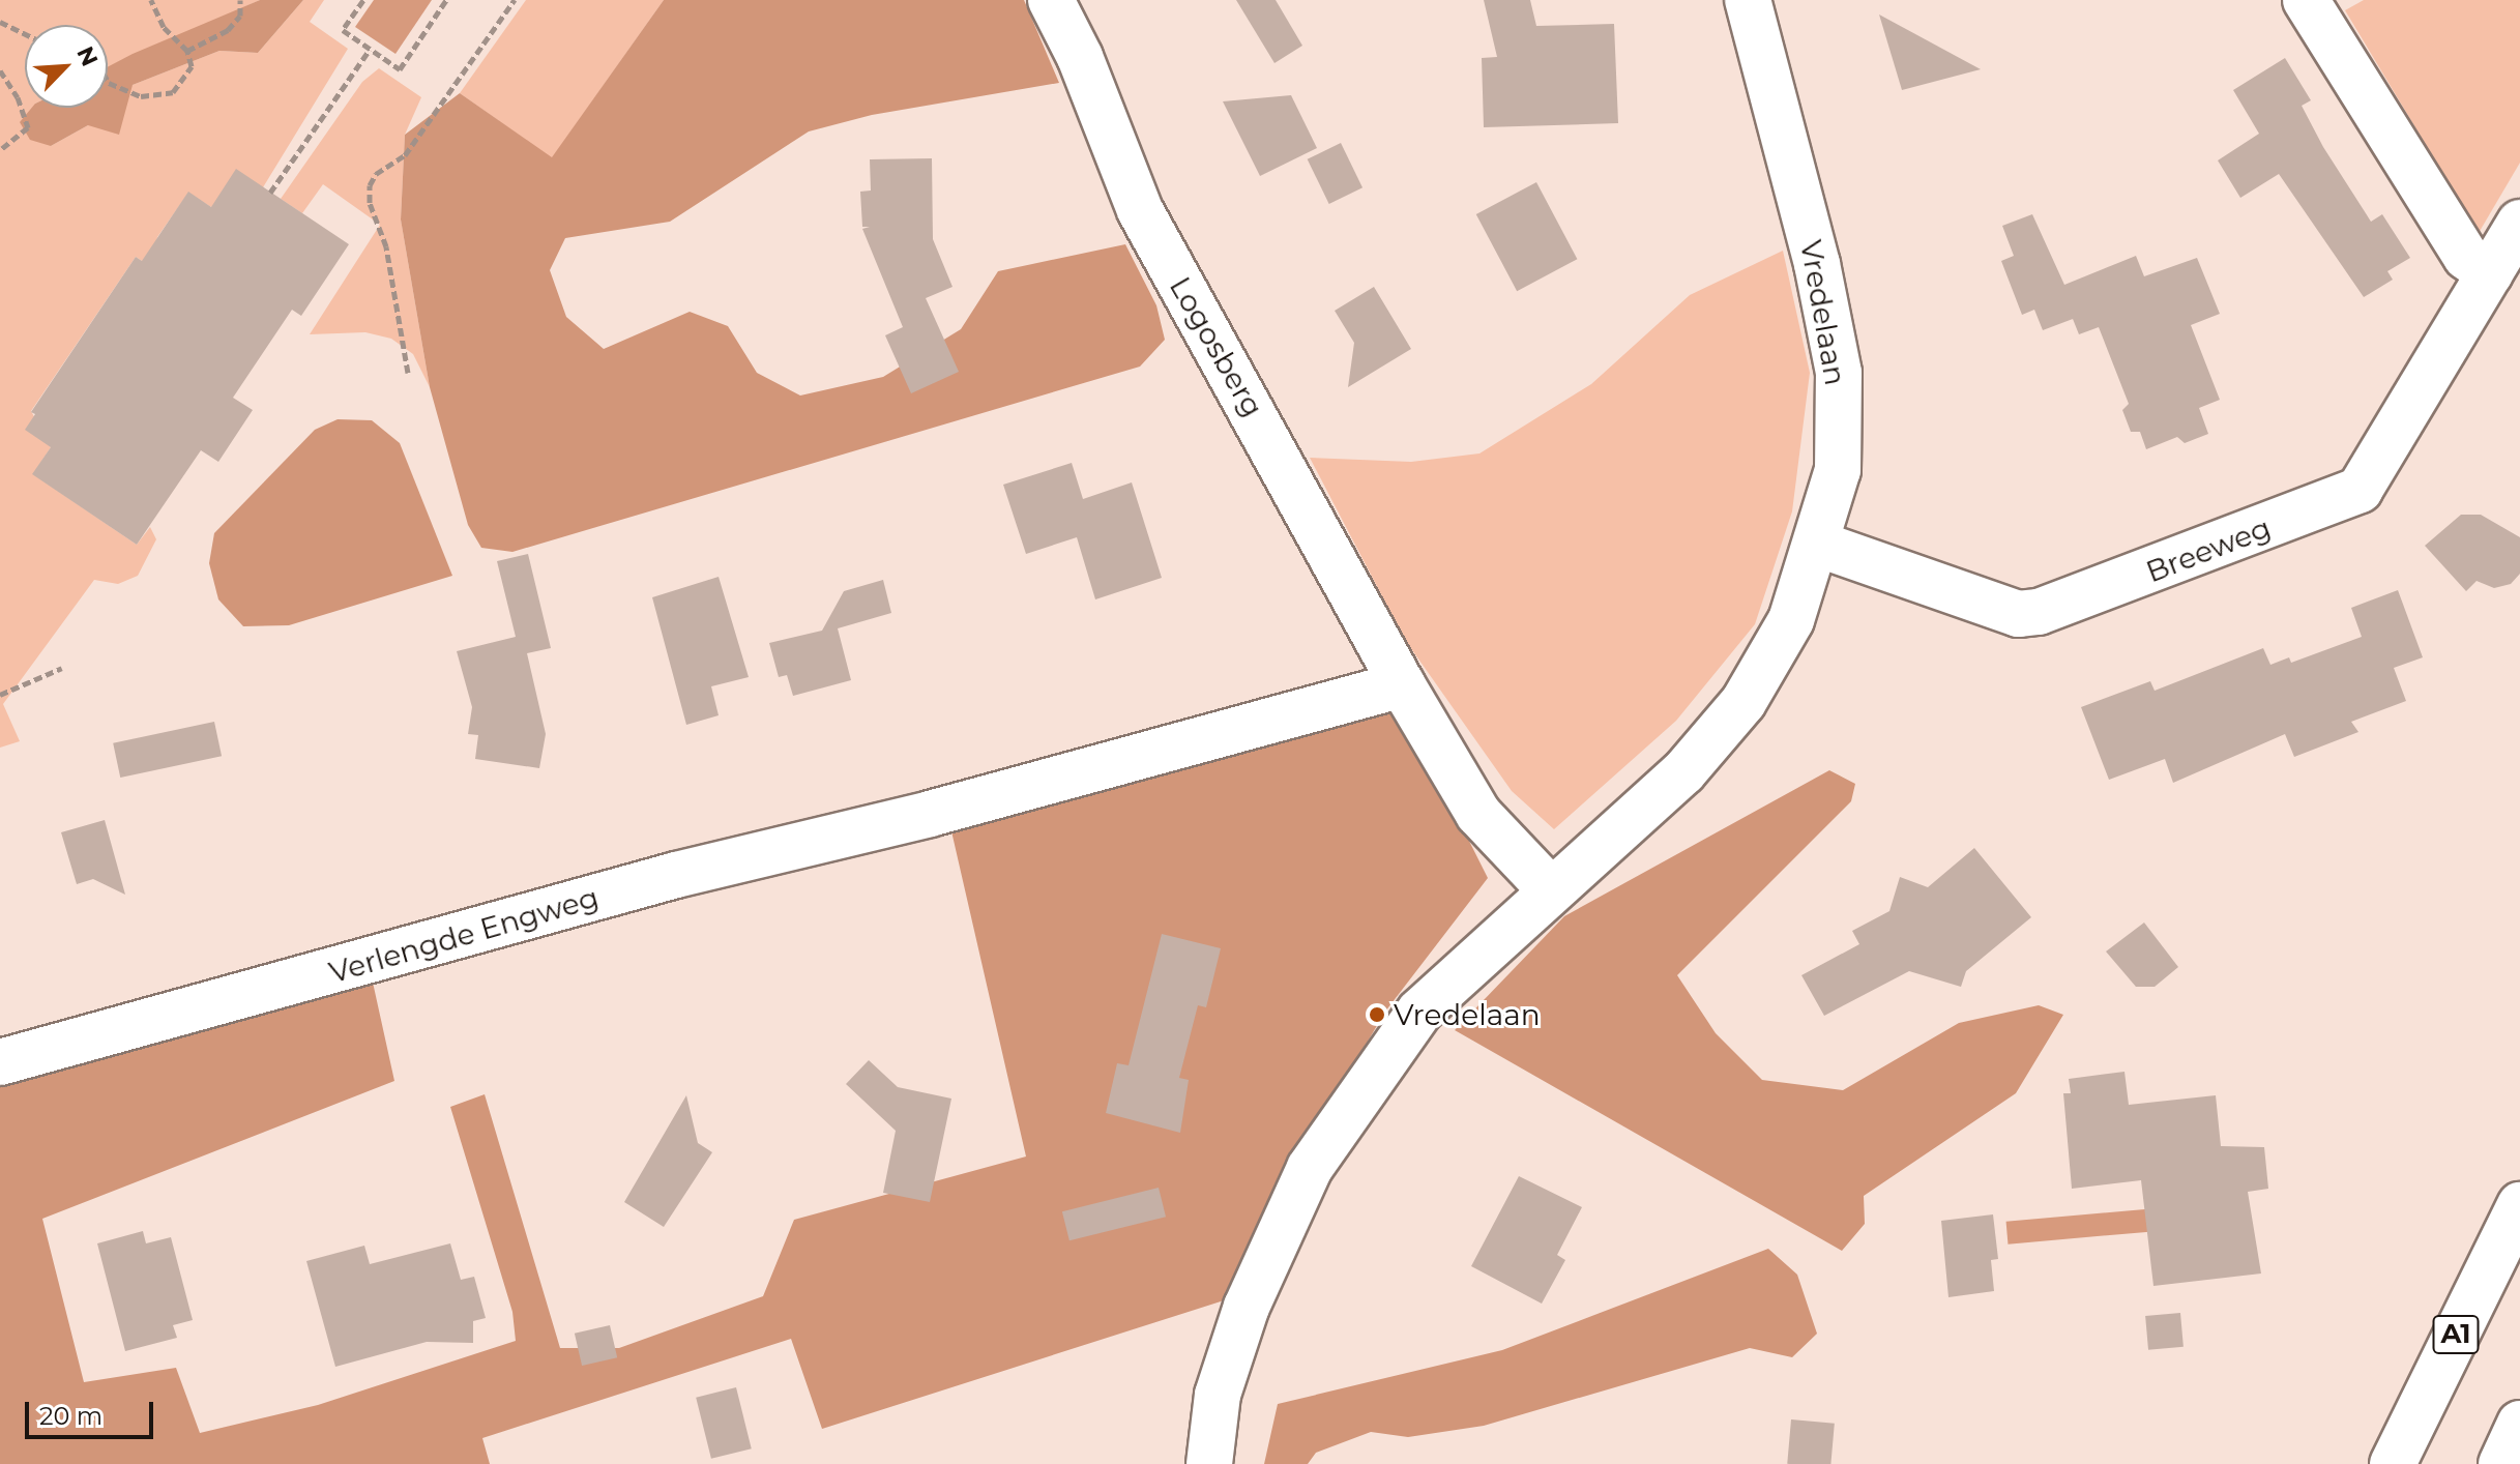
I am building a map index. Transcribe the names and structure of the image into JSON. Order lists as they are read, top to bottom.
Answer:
{
  "streets": {
    "main road": [
      "Vredelaan",
      "Logosberg",
      "Breeweg",
      "Verlengde Engweg",
      "A1"
    ]
  },
  "crossings": [
    ["Vredelaan", "Logosberg"],
    ["Vredelaan", "Breeweg"],
    ["Logosberg", "Verlengde Engweg"]
  ],
  "places": ["Vredelaan"],
  "scale_bar": "20 m",
  "north": "top right"
}
